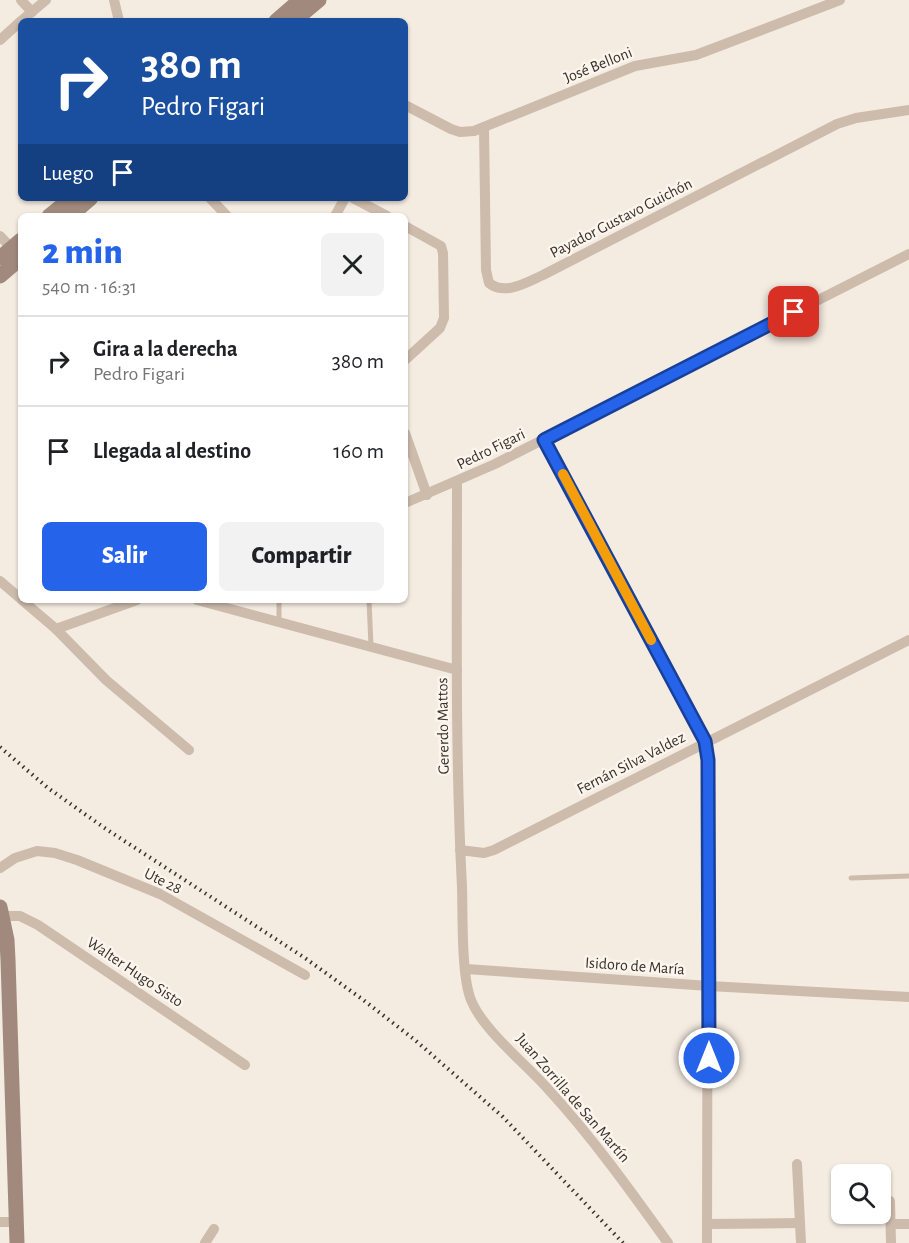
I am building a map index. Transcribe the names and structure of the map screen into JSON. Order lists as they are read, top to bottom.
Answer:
{
  "streets": {
    "street": [
      "José Belloni",
      "Payador Gustavo Guichón",
      "Pedro Figari",
      "Gererdo Mattos",
      "Fernán Silva Valdez",
      "Ute 28",
      "Isidoro de María",
      "Walter Hugo Sisto",
      "Juan Zorrilla de San Martín"
    ]
  },
  "crossings": [
    ["José Belloni", "Payador Gustavo Guichón"],
    ["Pedro Figari", "Gererdo Mattos"],
    ["Gererdo Mattos", "Fernán Silva Valdez"],
    ["Gererdo Mattos", "Isidoro de María"],
    ["Gererdo Mattos", "Juan Zorrilla de San Martín"],
    ["Isidoro de María", "Juan Zorrilla de San Martín"]
  ],
  "page": {
    "turn": ["380 m", "Pedro Figari"],
    "then": "Luego",
    "heading": ["2 min", "540 m · 16:31"],
    "list": [
      {
        "name": "Gira a la derecha",
        "note": "Pedro Figari",
        "value": "380 m"
      },
      {
        "name": "Llegada al destino",
        "value": "160 m"
      }
    ],
    "buttons": ["Salir", "Compartir"]
  }
}
